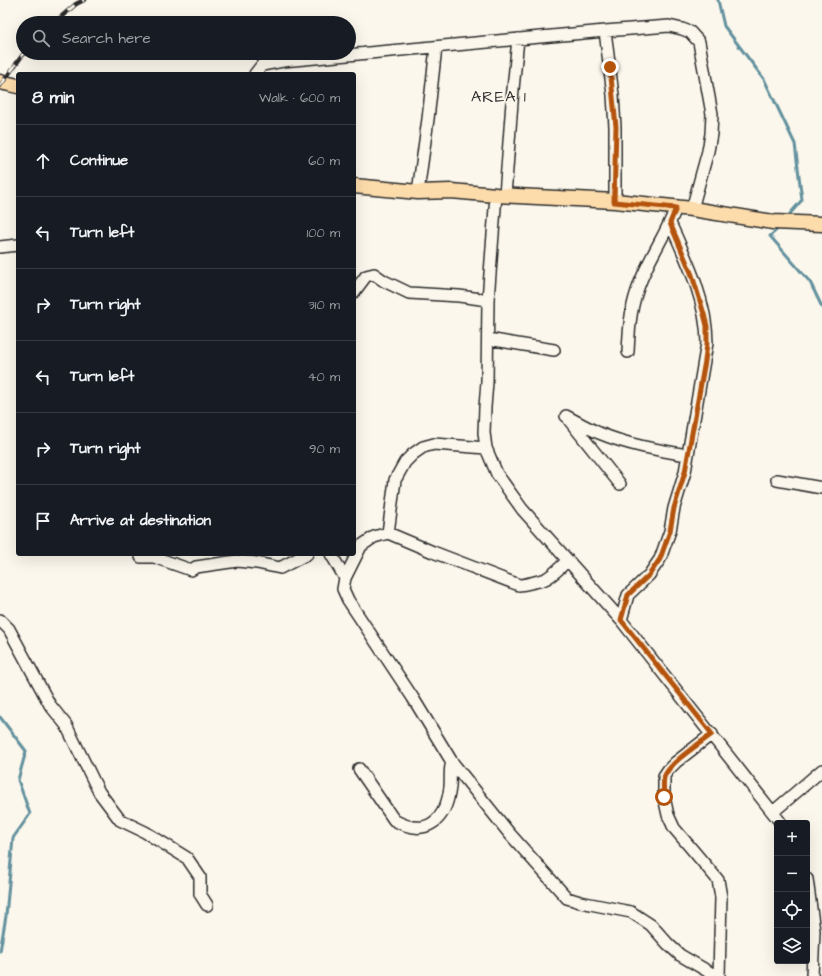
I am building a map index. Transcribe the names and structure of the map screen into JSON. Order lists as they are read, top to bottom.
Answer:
{
  "districts": ["AREA 1"],
  "page": {
    "search": "Search here",
    "heading": ["8 min", "Walk · 600 m"],
    "list": [
      ["Continue", "60 m"],
      ["Turn left", "100 m"],
      ["Turn right", "310 m"],
      ["Turn left", "40 m"],
      ["Turn right", "90 m"],
      "Arrive at destination"
    ],
    "map_buttons": ["+", "−"]
  }
}
